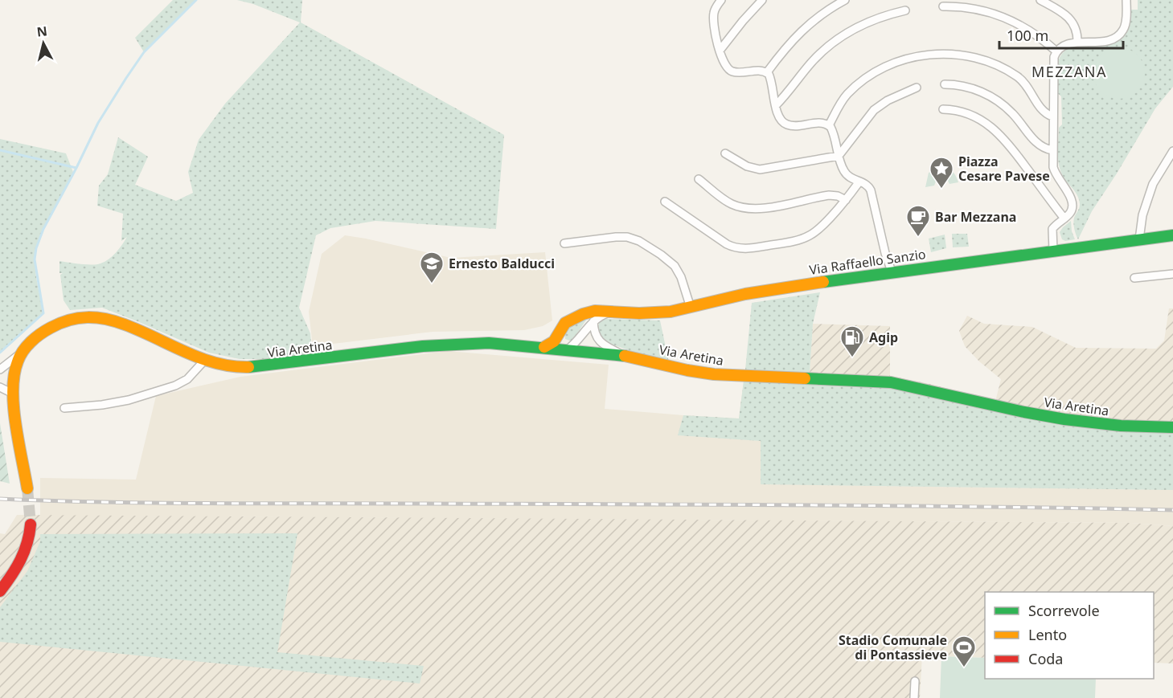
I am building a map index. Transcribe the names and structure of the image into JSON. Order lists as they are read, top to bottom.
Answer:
{
  "streets": {
    "street": ["Via Raffaello Sanzio", "Via Aretina"]
  },
  "districts": ["MEZZANA"],
  "places": {
    "place": ["Piazza Cesare Pavese"],
    "cafe": ["Bar Mezzana"],
    "school or university": ["Ernesto Balducci"],
    "fuel station": ["Agip"],
    "sports": ["Stadio Comunale di Pontassieve"]
  },
  "legend": ["Scorrevole", "Lento", "Coda"],
  "scale_bar": "100 m",
  "north": "top"
}
